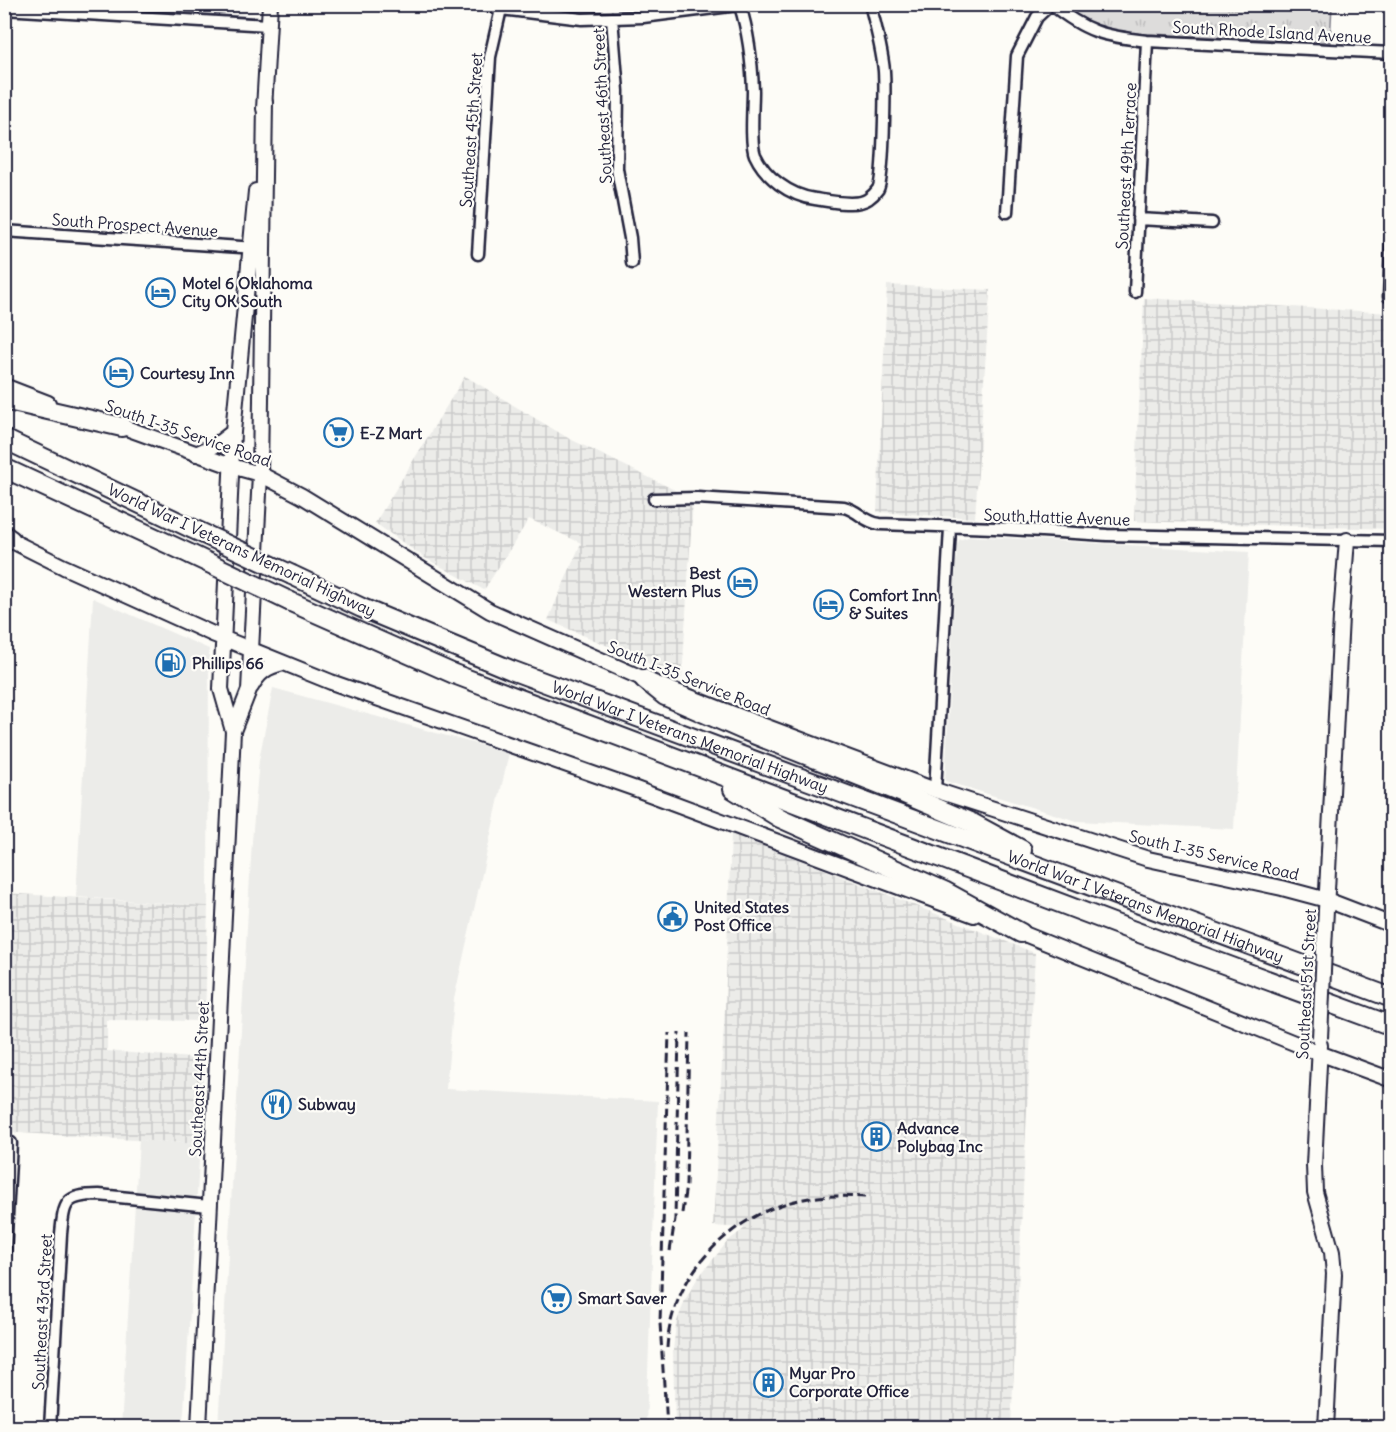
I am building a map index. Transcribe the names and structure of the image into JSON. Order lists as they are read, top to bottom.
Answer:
{
  "streets": {
    "highway": ["World War I Veterans Memorial Highway"],
    "main road": ["South I-35 Service Road", "Southeast 51st Street", "Southeast 44th Street"],
    "street": [
      "South Rhode Island Avenue",
      "Southeast 46th Street",
      "Southeast 45th Street",
      "Southeast 49th Terrace",
      "South Prospect Avenue",
      "South Hattie Avenue",
      "Southeast 43rd Street"
    ]
  },
  "crossings": [
    ["South Rhode Island Avenue", "Southeast 49th Terrace"],
    ["South Prospect Avenue", "Southeast 44th Street"],
    ["South I-35 Service Road", "Southeast 51st Street"],
    ["South I-35 Service Road", "Southeast 44th Street"],
    ["South Hattie Avenue", "Southeast 51st Street"],
    ["Southeast 44th Street", "Southeast 43rd Street"]
  ],
  "places": {
    "hotel": [
      "Motel 6 Oklahoma City OK South",
      "Courtesy Inn",
      "Best Western Plus",
      "Comfort Inn & Suites"
    ],
    "supermarket": ["E-Z Mart", "Smart Saver"],
    "fuel station": ["Phillips 66"],
    "public building": ["United States Post Office"],
    "restaurant": ["Subway"],
    "building": ["Advance Polybag Inc", "Myar Pro Corporate Office"]
  }
}
